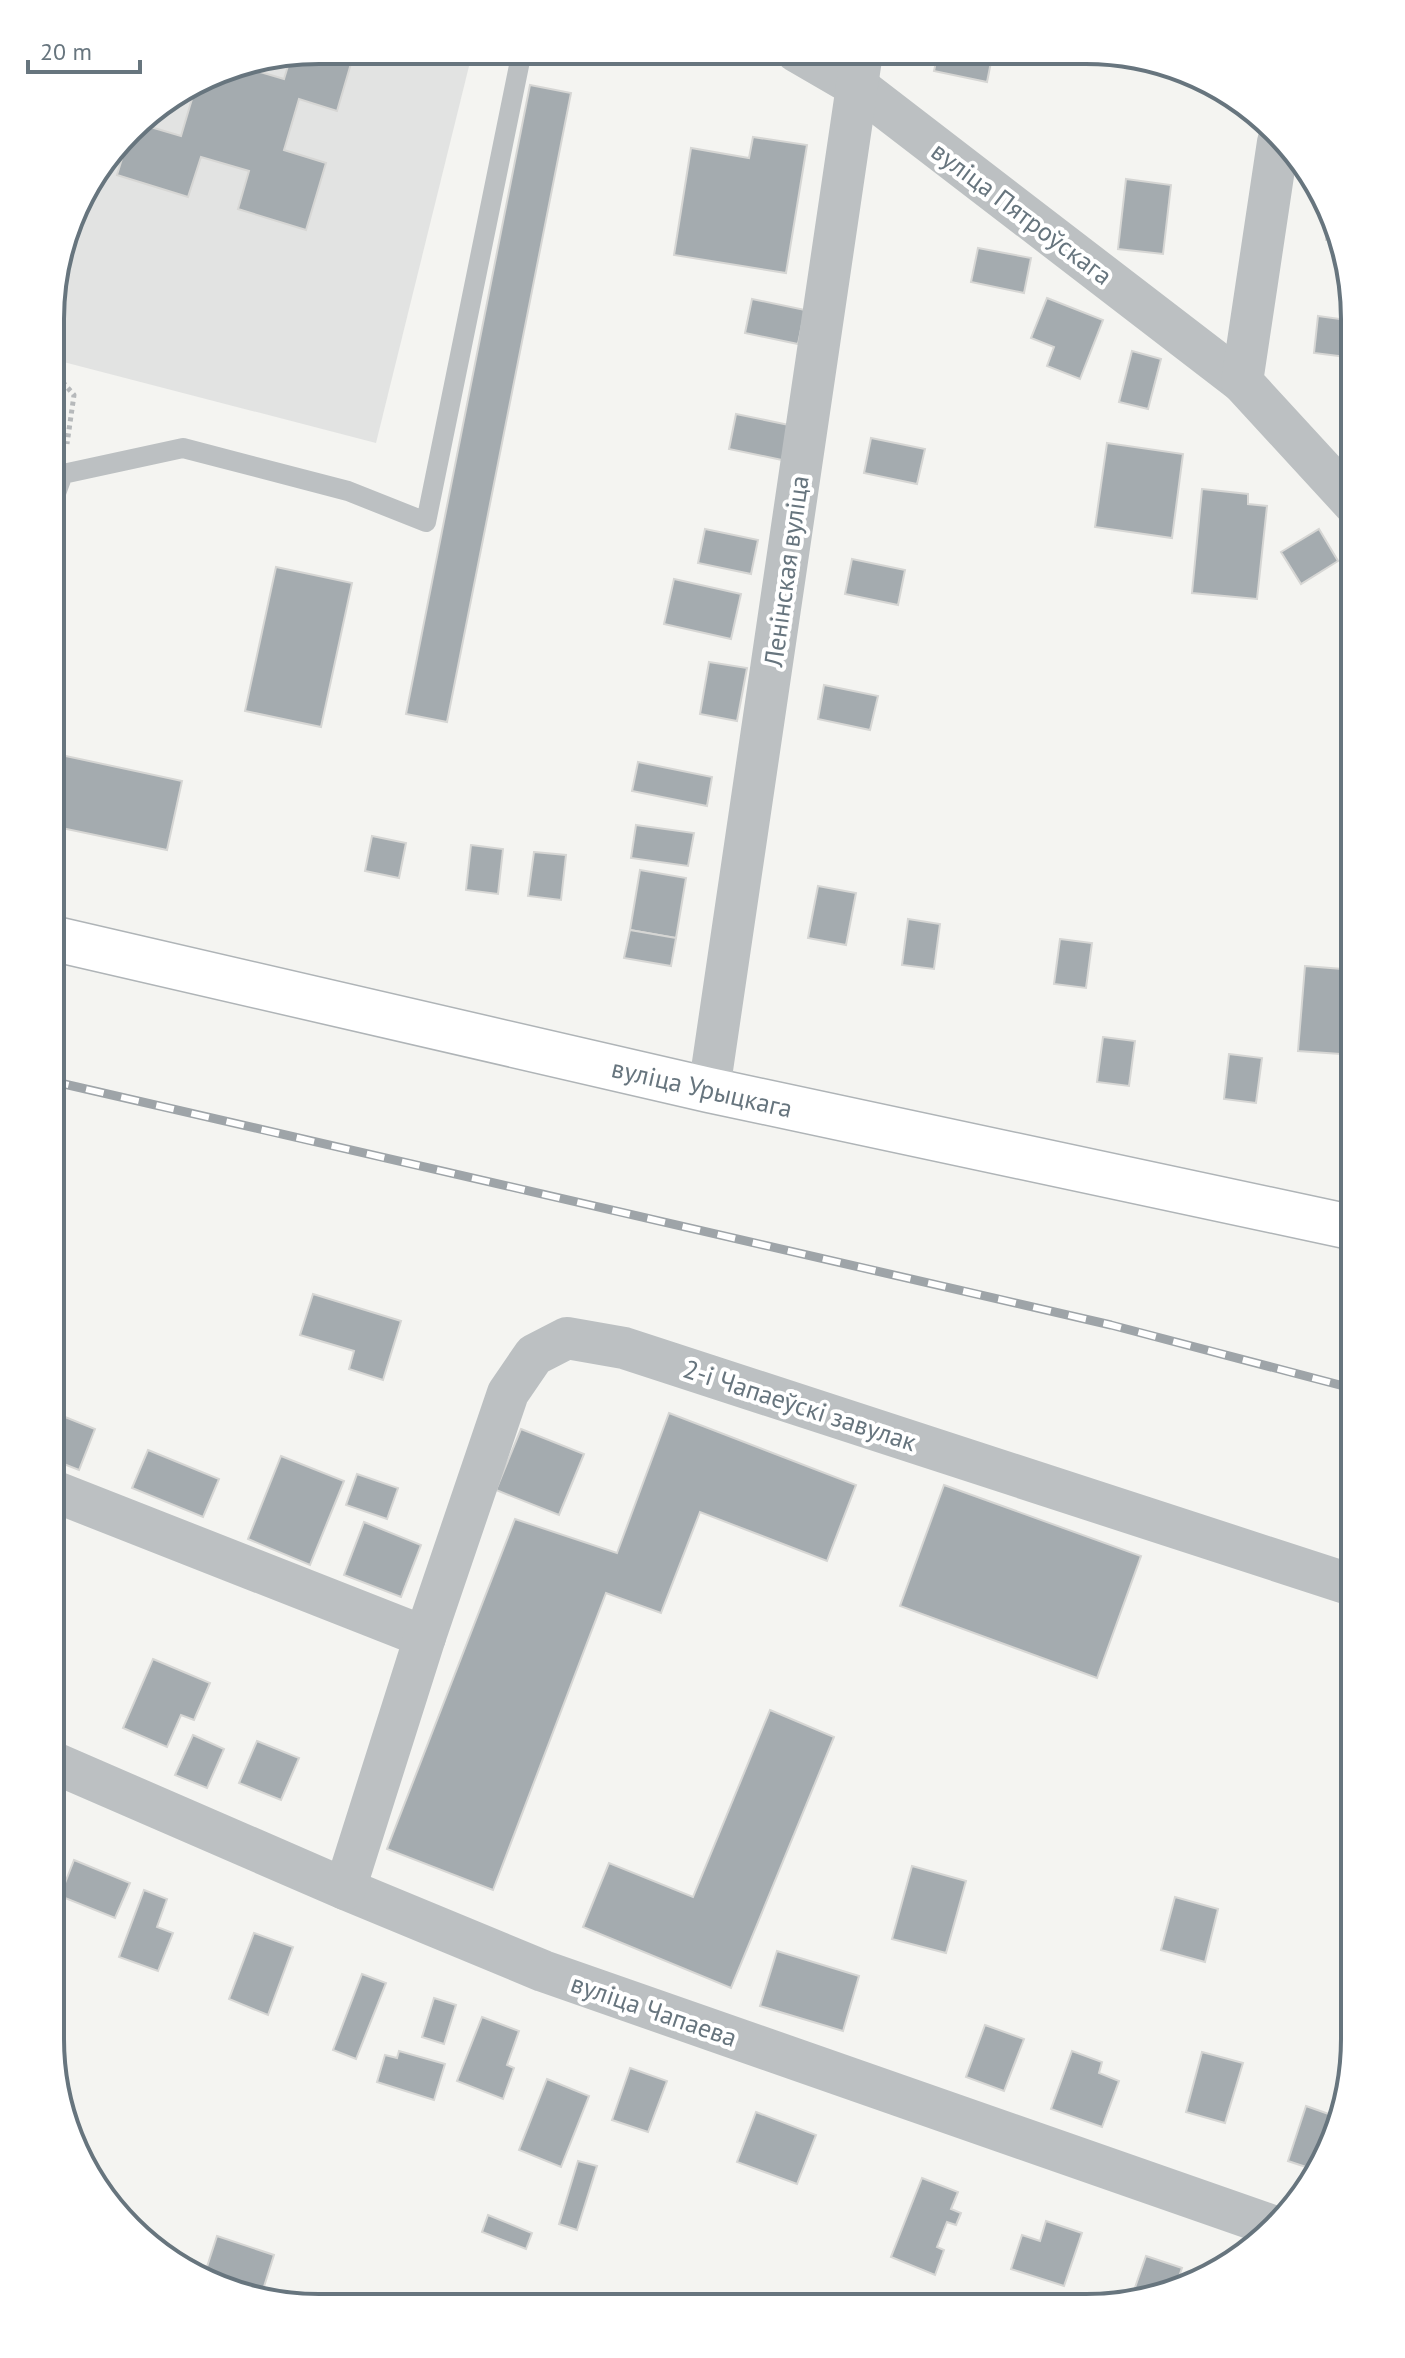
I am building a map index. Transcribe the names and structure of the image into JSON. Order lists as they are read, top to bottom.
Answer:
{
  "streets": {
    "main road": ["вуліца Урыцкага"],
    "street": [
      "вуліца Пятроўскага",
      "Ленінская вуліца",
      "2-і Чапаеўскі завулак",
      "вуліца Чапаева"
    ]
  },
  "crossings": [
    ["вуліца Пятроўскага", "Ленінская вуліца"],
    ["Ленінская вуліца", "вуліца Урыцкага"],
    ["2-і Чапаеўскі завулак", "вуліца Чапаева"]
  ],
  "scale_bar": "20 m"
}
